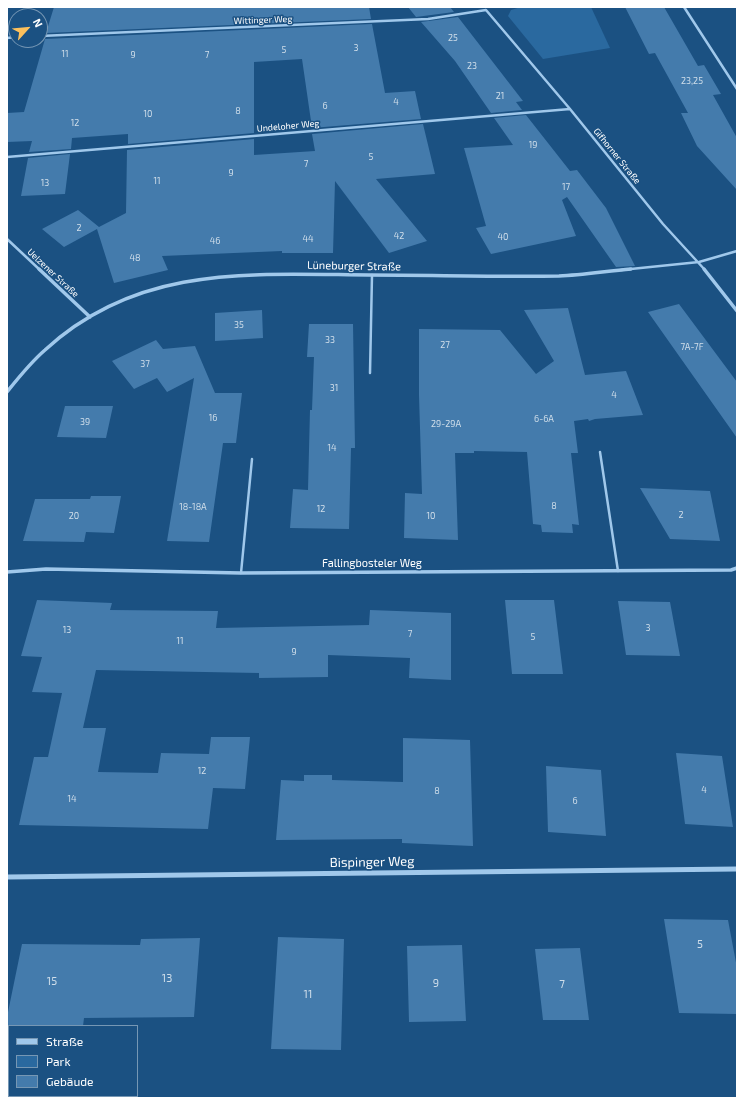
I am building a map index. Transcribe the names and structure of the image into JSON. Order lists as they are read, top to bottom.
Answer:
{
  "streets": {
    "street": [
      "Wittinger Weg",
      "Undeloher Weg",
      "Gifhorner Straße",
      "Lüneburger Straße",
      "Uelzener Straße",
      "Fallingbosteler Weg",
      "Bispinger Weg"
    ]
  },
  "crossings": [
    ["Wittinger Weg", "Gifhorner Straße"],
    ["Undeloher Weg", "Gifhorner Straße"],
    ["Gifhorner Straße", "Lüneburger Straße"],
    ["Lüneburger Straße", "Uelzener Straße"]
  ],
  "house_numbers": [
    "25",
    "3",
    "5",
    "11",
    "9",
    "7",
    "23",
    "23,25",
    "21",
    "4",
    "6",
    "8",
    "10",
    "12",
    "19",
    "5",
    "7",
    "9",
    "11",
    "13",
    "17",
    "2",
    "42",
    "40",
    "44",
    "46",
    "48",
    "35",
    "33",
    "27",
    "7A-7F",
    "37",
    "31",
    "4",
    "16",
    "6-6A",
    "39",
    "29-29A",
    "14",
    "8",
    "18-18A",
    "12",
    "2",
    "20",
    "10",
    "3",
    "13",
    "7",
    "5",
    "11",
    "9",
    "12",
    "4",
    "8",
    "14",
    "6",
    "5",
    "13",
    "15",
    "9",
    "7",
    "11"
  ],
  "legend": ["Straße", "Park", "Gebäude"],
  "north": "top right"
}
